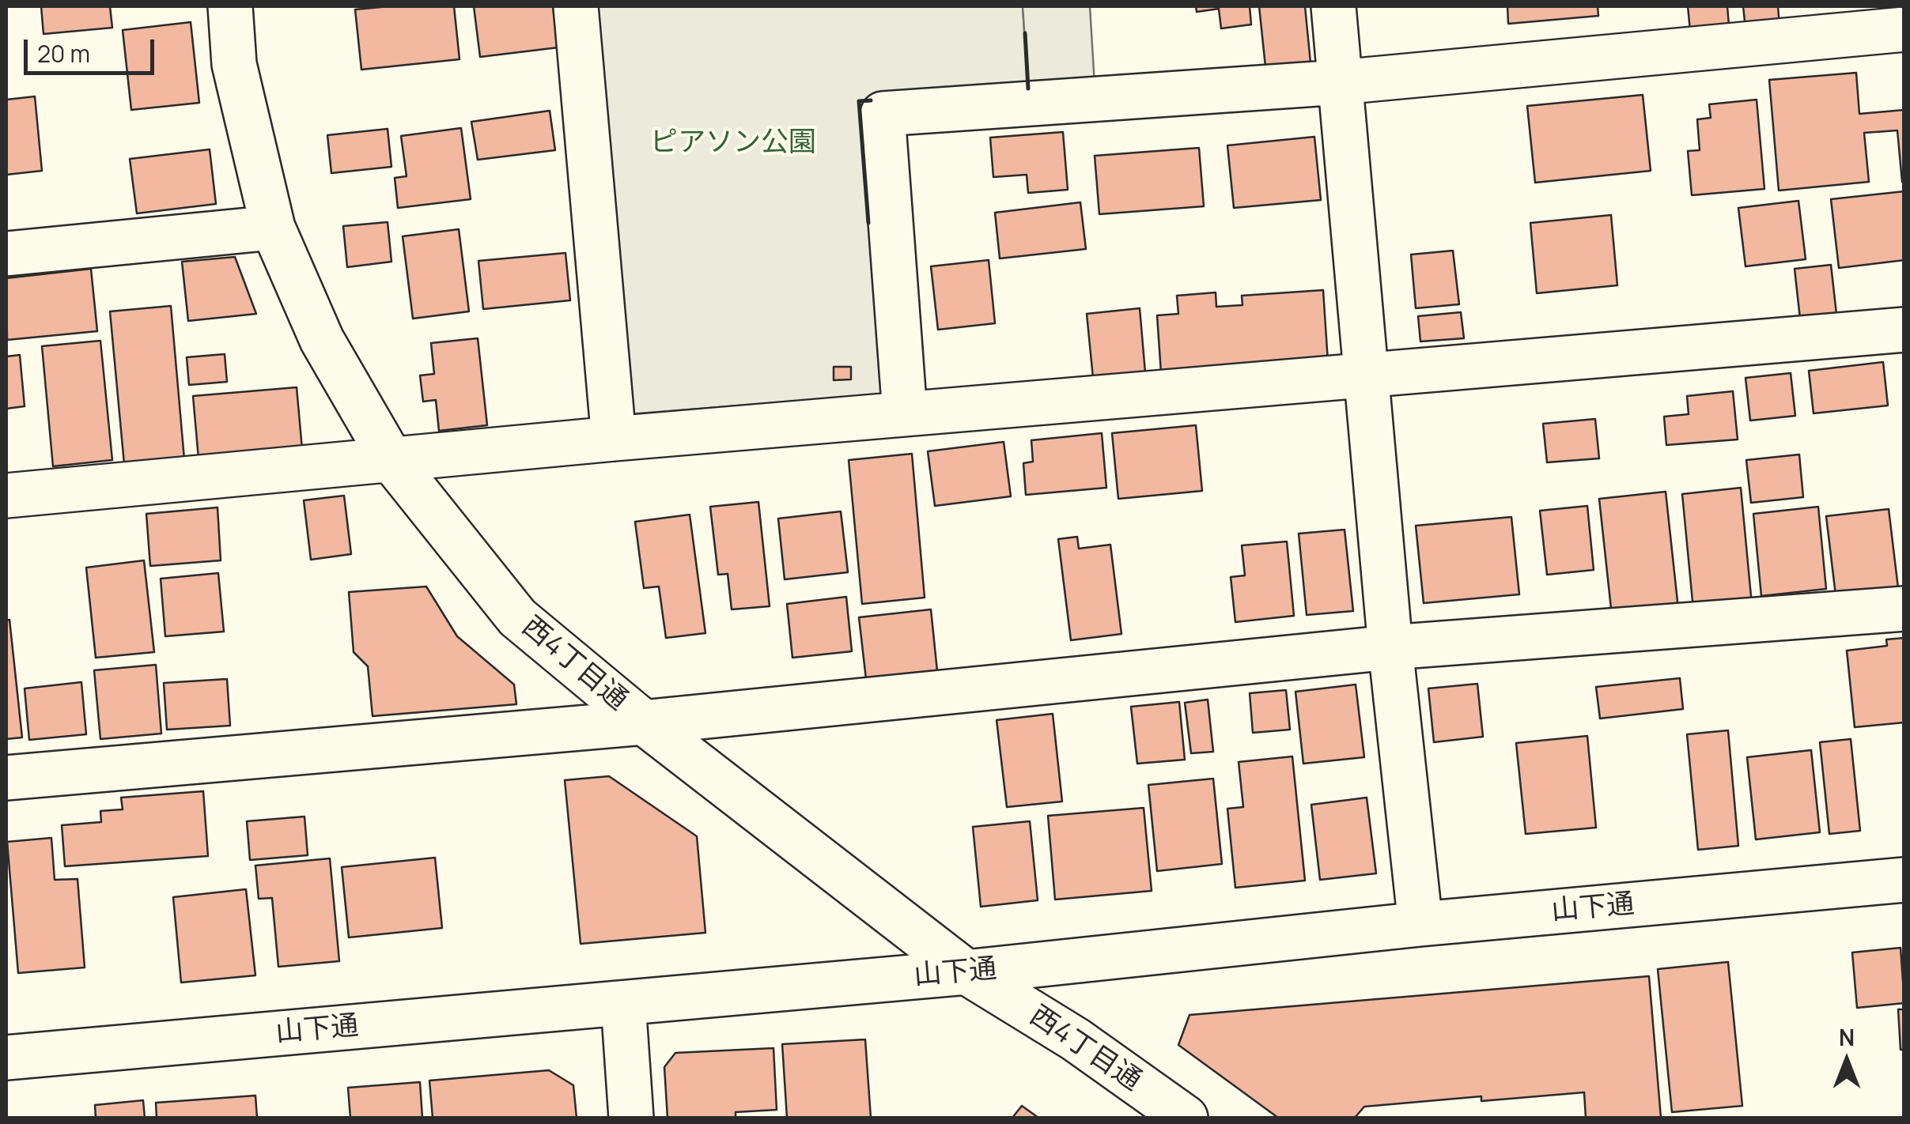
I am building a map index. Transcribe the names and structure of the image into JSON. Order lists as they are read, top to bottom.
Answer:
{
  "streets": {
    "street": ["西4丁目通", "山下通"]
  },
  "crossings": [
    ["西4丁目通", "山下通"]
  ],
  "parks": ["ピアソン公園"],
  "scale_bar": "20 m",
  "north": "top"
}
